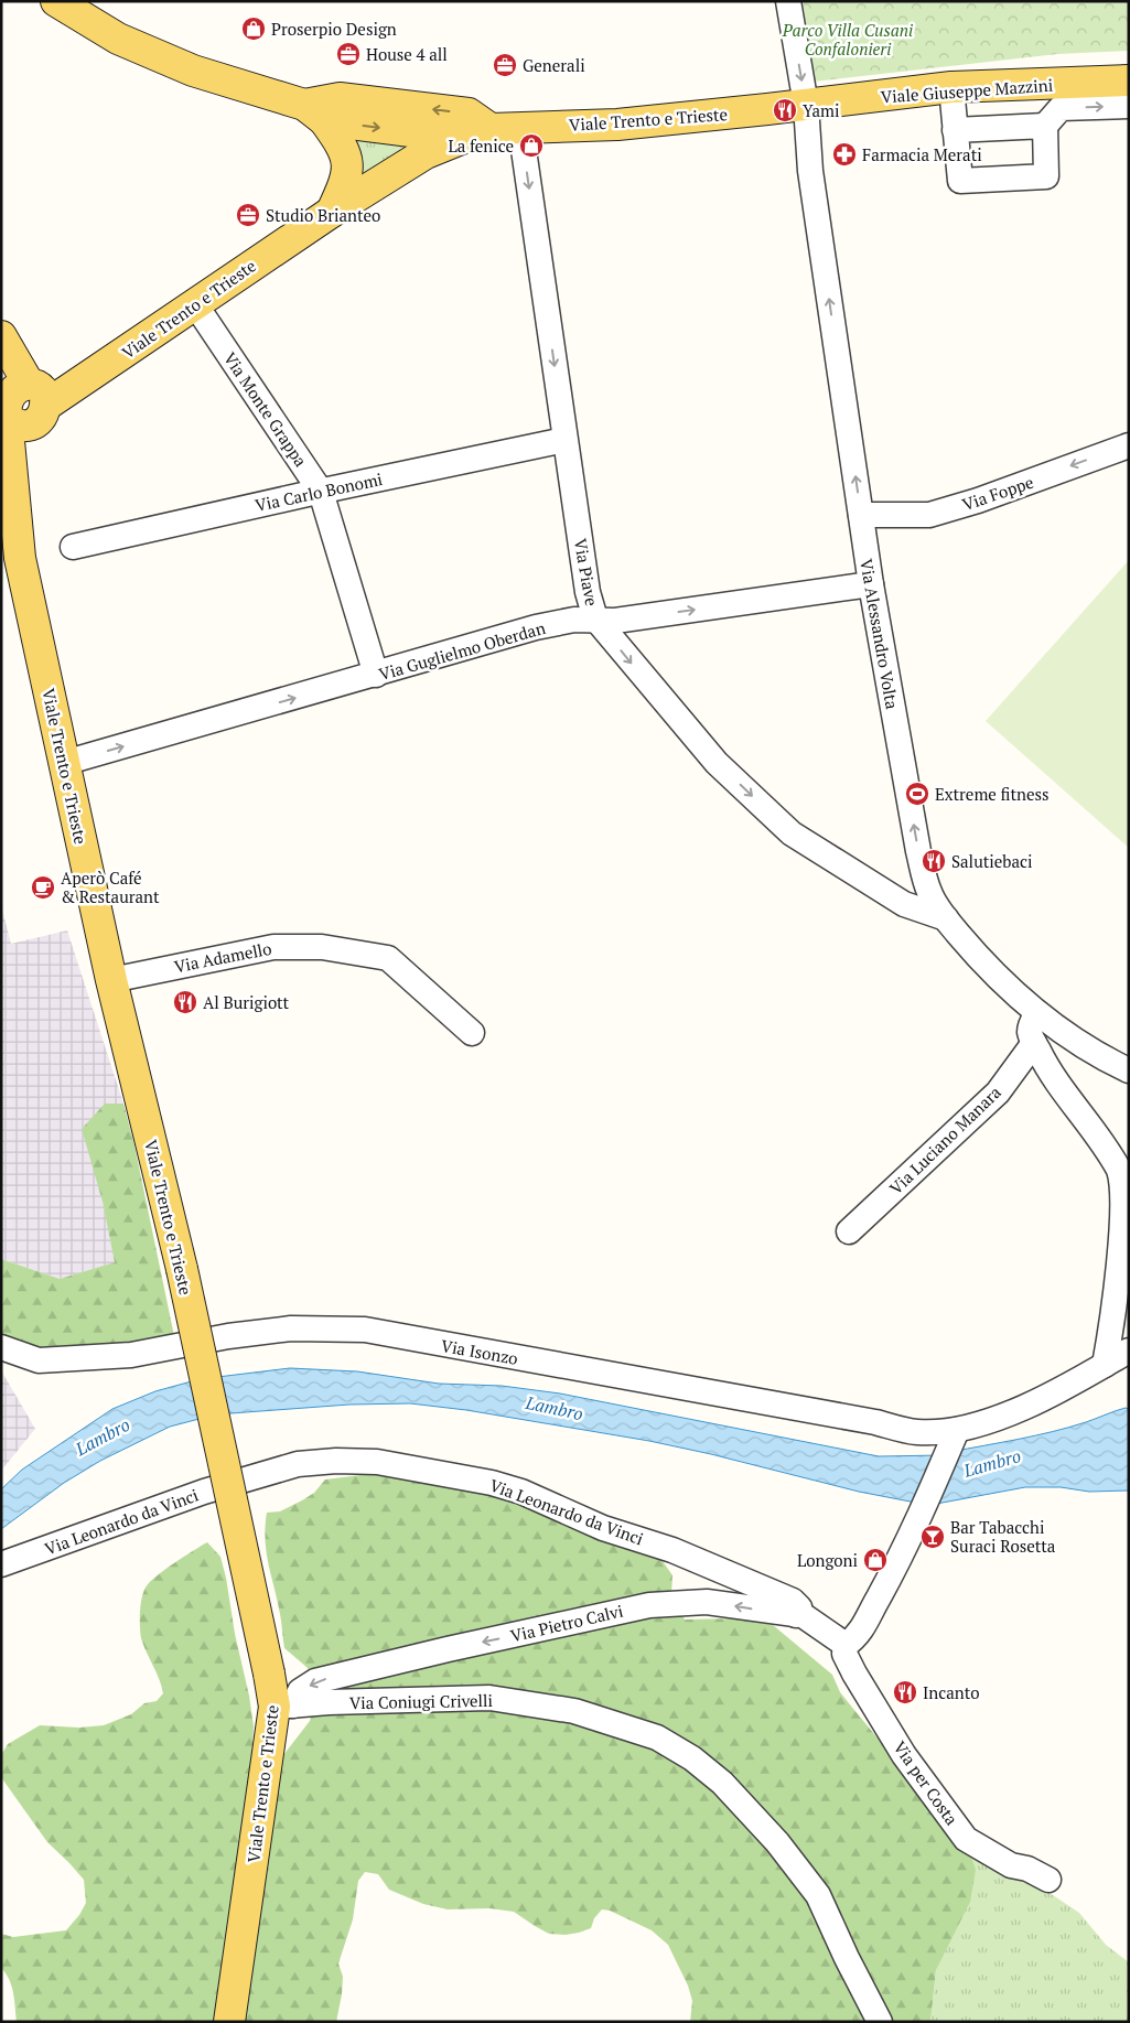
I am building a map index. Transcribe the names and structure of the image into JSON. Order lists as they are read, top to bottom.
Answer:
{
  "streets": {
    "main road": ["Viale Giuseppe Mazzini", "Viale Trento e Trieste"],
    "street": [
      "Via Monte Grappa",
      "Via Carlo Bonomi",
      "Via Foppe",
      "Via Piave",
      "Via Alessandro Volta",
      "Via Guglielmo Oberdan",
      "Via Adamello",
      "Via Luciano Manara",
      "Via Isonzo",
      "Via Leonardo da Vinci",
      "Via Pietro Calvi",
      "Via Coniugi Crivelli",
      "Via per Costa"
    ]
  },
  "crossings": [
    ["Viale Giuseppe Mazzini", "Viale Trento e Trieste"],
    ["Viale Giuseppe Mazzini", "Via Alessandro Volta"],
    ["Viale Trento e Trieste", "Via Monte Grappa"],
    ["Viale Trento e Trieste", "Via Piave"],
    ["Viale Trento e Trieste", "Via Alessandro Volta"],
    ["Viale Trento e Trieste", "Via Guglielmo Oberdan"],
    ["Viale Trento e Trieste", "Via Adamello"],
    ["Viale Trento e Trieste", "Via Pietro Calvi"],
    ["Viale Trento e Trieste", "Via Coniugi Crivelli"],
    ["Via Monte Grappa", "Via Carlo Bonomi"],
    ["Via Monte Grappa", "Via Guglielmo Oberdan"],
    ["Via Carlo Bonomi", "Via Piave"],
    ["Via Foppe", "Via Alessandro Volta"],
    ["Via Piave", "Via Alessandro Volta"],
    ["Via Piave", "Via Guglielmo Oberdan"],
    ["Via Alessandro Volta", "Via Guglielmo Oberdan"],
    ["Via Leonardo da Vinci", "Via Pietro Calvi"],
    ["Via Pietro Calvi", "Via Coniugi Crivelli"],
    ["Via Pietro Calvi", "Via per Costa"]
  ],
  "one_way": [
    "Via Foppe",
    "Via Piave",
    "Via Guglielmo Oberdan",
    "Via Pietro Calvi"
  ],
  "water": ["Lambro"],
  "parks": ["Parco Villa Cusani Confalonieri"],
  "places": {
    "shop": ["Proserpio Design", "La fenice", "Longoni"],
    "office": ["House 4 all", "Generali", "Studio Brianteo"],
    "restaurant": [
      "Yami",
      "Salutiebaci",
      "Al Burigiott",
      "Incanto"
    ],
    "pharmacy": ["Farmacia Merati"],
    "sports": ["Extreme fitness"],
    "cafe": ["Aperò Café & Restaurant"],
    "bar": ["Bar Tabacchi Suraci Rosetta"]
  }
}
